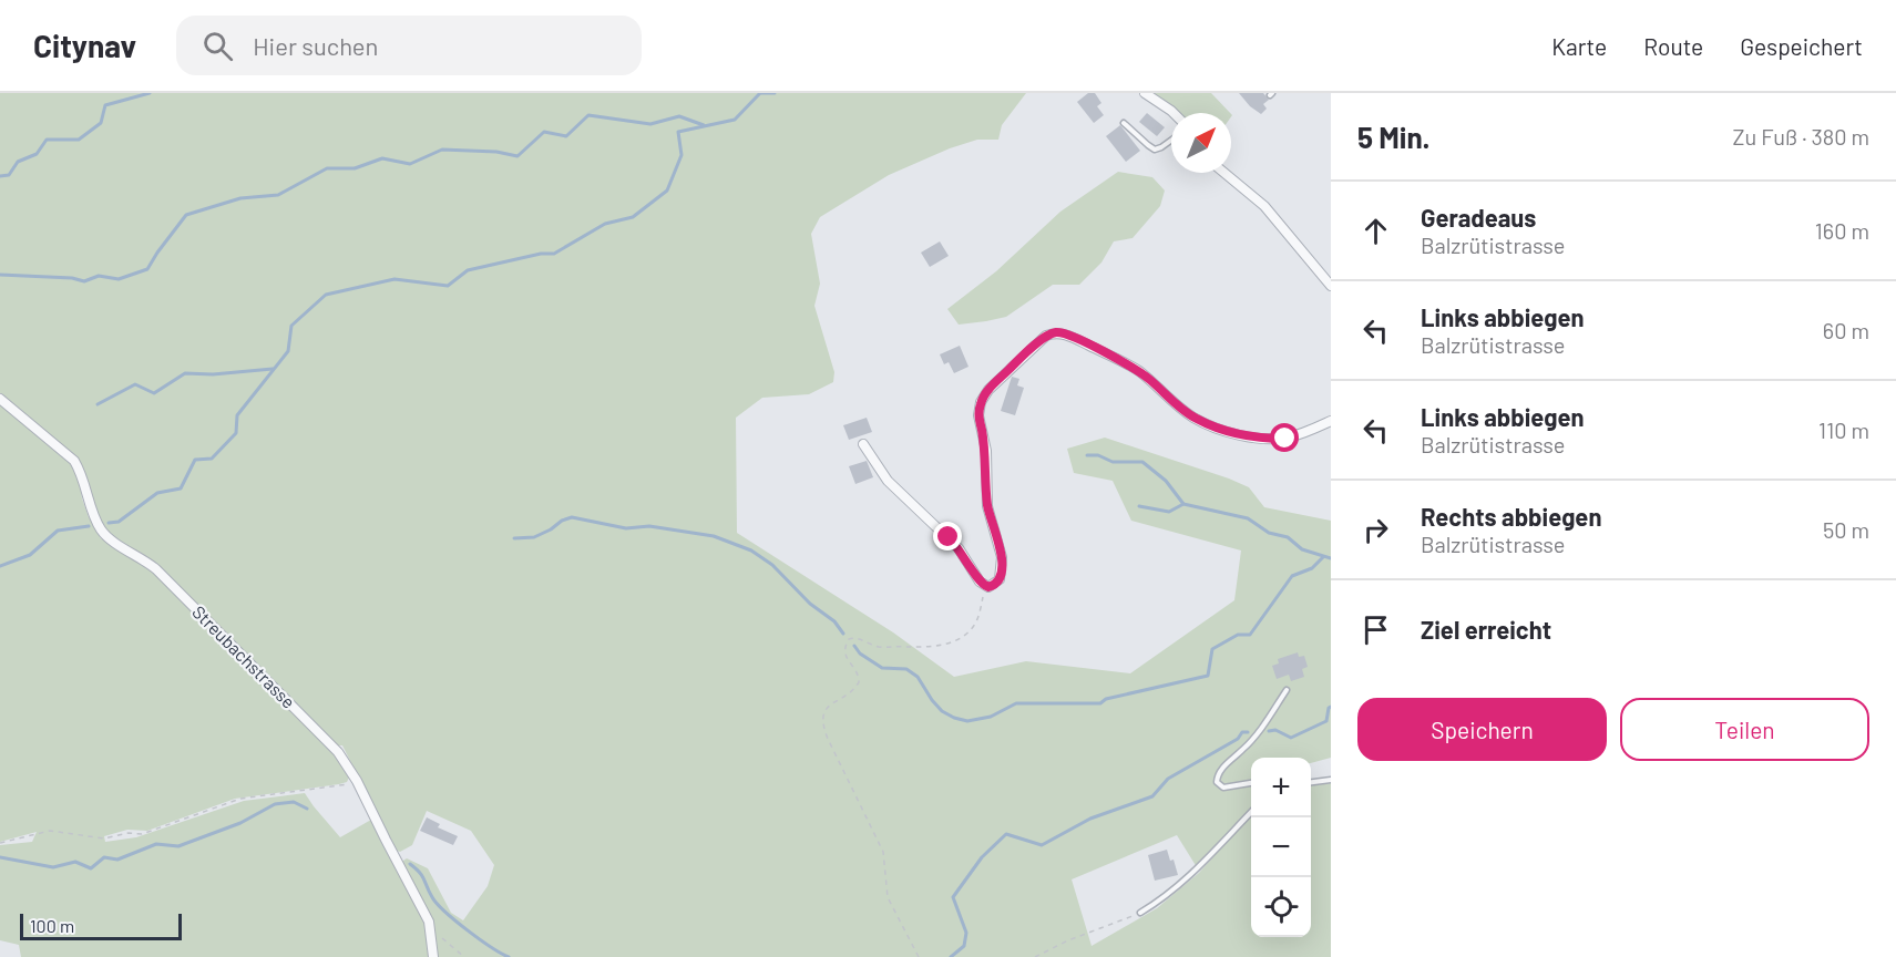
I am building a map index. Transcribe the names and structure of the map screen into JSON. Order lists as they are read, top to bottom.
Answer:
{
  "streets": {
    "street": ["Streubachstrasse"]
  },
  "scale_bar": "100 m",
  "north": "top right",
  "page": {
    "header": "Citynav",
    "search": "Hier suchen",
    "nav": ["Karte", "Route", "Gespeichert"],
    "heading": ["5 Min.", "Zu Fuß · 380 m"],
    "list": [
      ["Geradeaus", "Balzrütistrasse", "160 m"],
      ["Links abbiegen", "Balzrütistrasse", "60 m"],
      ["Links abbiegen", "Balzrütistrasse", "110 m"],
      ["Rechts abbiegen", "Balzrütistrasse", "50 m"],
      "Ziel erreicht"
    ],
    "buttons": ["Speichern", "Teilen"],
    "map_buttons": ["+", "−"],
    "scale": "100 m"
  }
}
